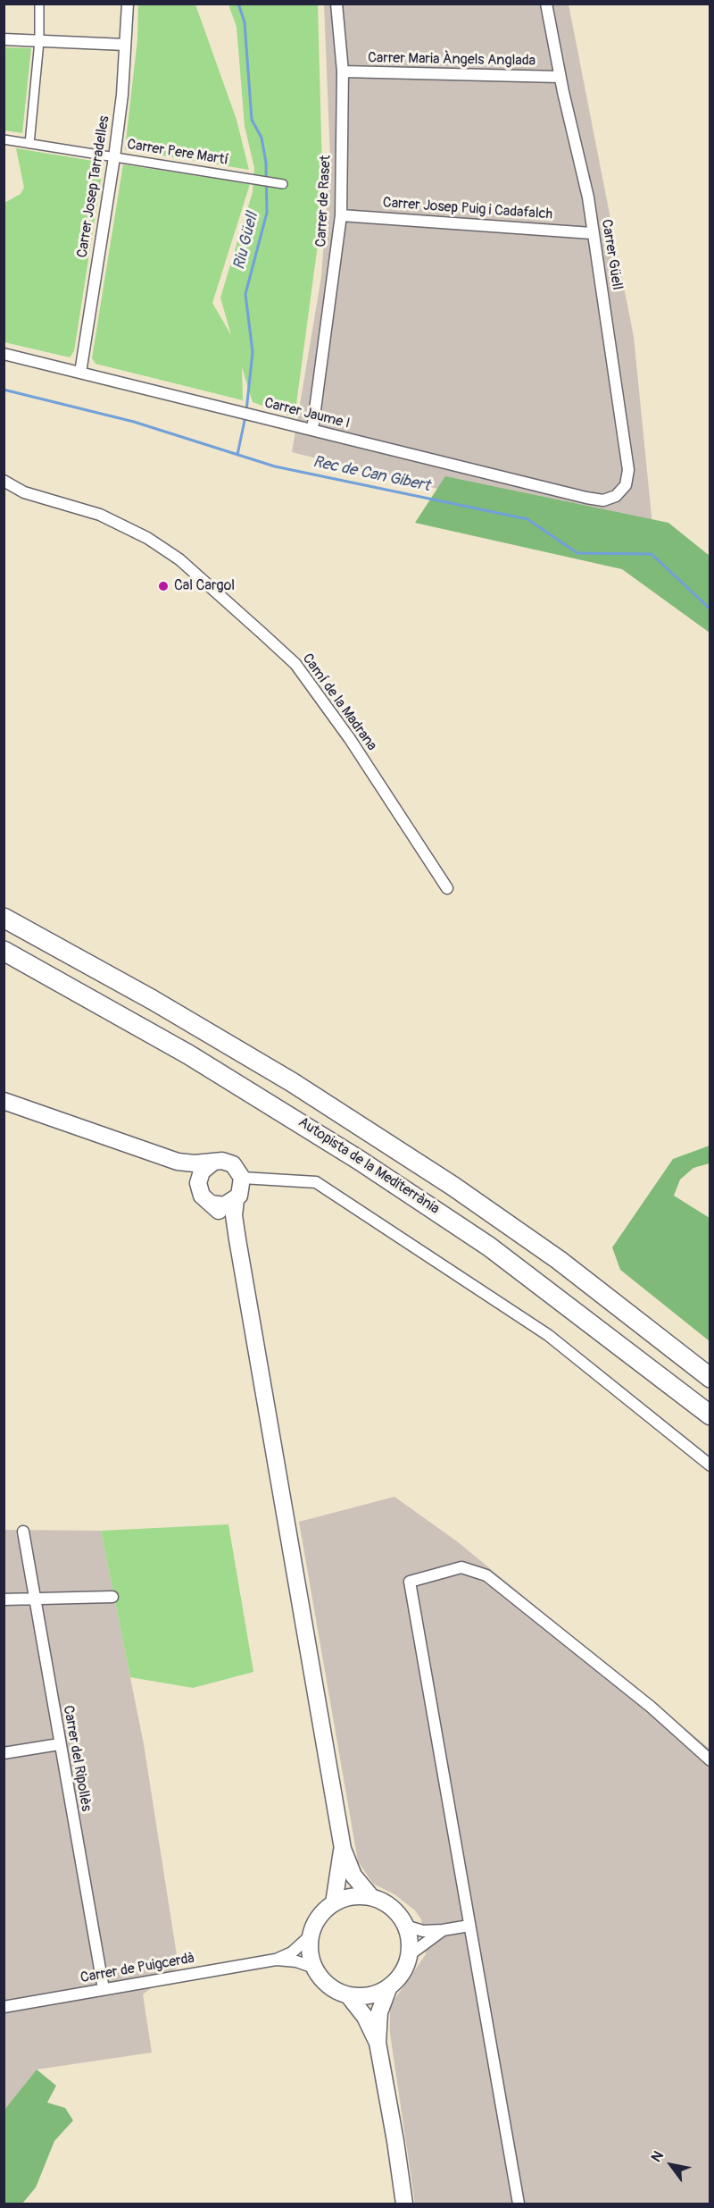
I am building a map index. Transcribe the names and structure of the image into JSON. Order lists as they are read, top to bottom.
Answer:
{
  "streets": {
    "highway": ["Autopista de la Mediterrània"],
    "street": [
      "Carrer Maria Àngels Anglada",
      "Carrer Pere Martí",
      "Carrer Josep Tarradelles",
      "Carrer de Raset",
      "Carrer Josep Puig i Cadafalch",
      "Carrer Güell",
      "Carrer Jaume I",
      "Camí de la Madrana",
      "Carrer del Ripollès",
      "Carrer de Puigcerdà"
    ]
  },
  "crossings": [
    ["Carrer Maria Àngels Anglada", "Carrer de Raset"],
    ["Carrer Maria Àngels Anglada", "Carrer Güell"],
    ["Carrer Pere Martí", "Carrer Josep Tarradelles"],
    ["Carrer Josep Tarradelles", "Carrer Jaume I"],
    ["Carrer de Raset", "Carrer Josep Puig i Cadafalch"],
    ["Carrer de Raset", "Carrer Jaume I"],
    ["Carrer Josep Puig i Cadafalch", "Carrer Güell"],
    ["Carrer Güell", "Carrer Jaume I"],
    ["Carrer del Ripollès", "Carrer de Puigcerdà"]
  ],
  "water": ["Riu Güell", "Rec de Can Gibert"],
  "places": ["Cal Cargol"],
  "north": "top left"
}
